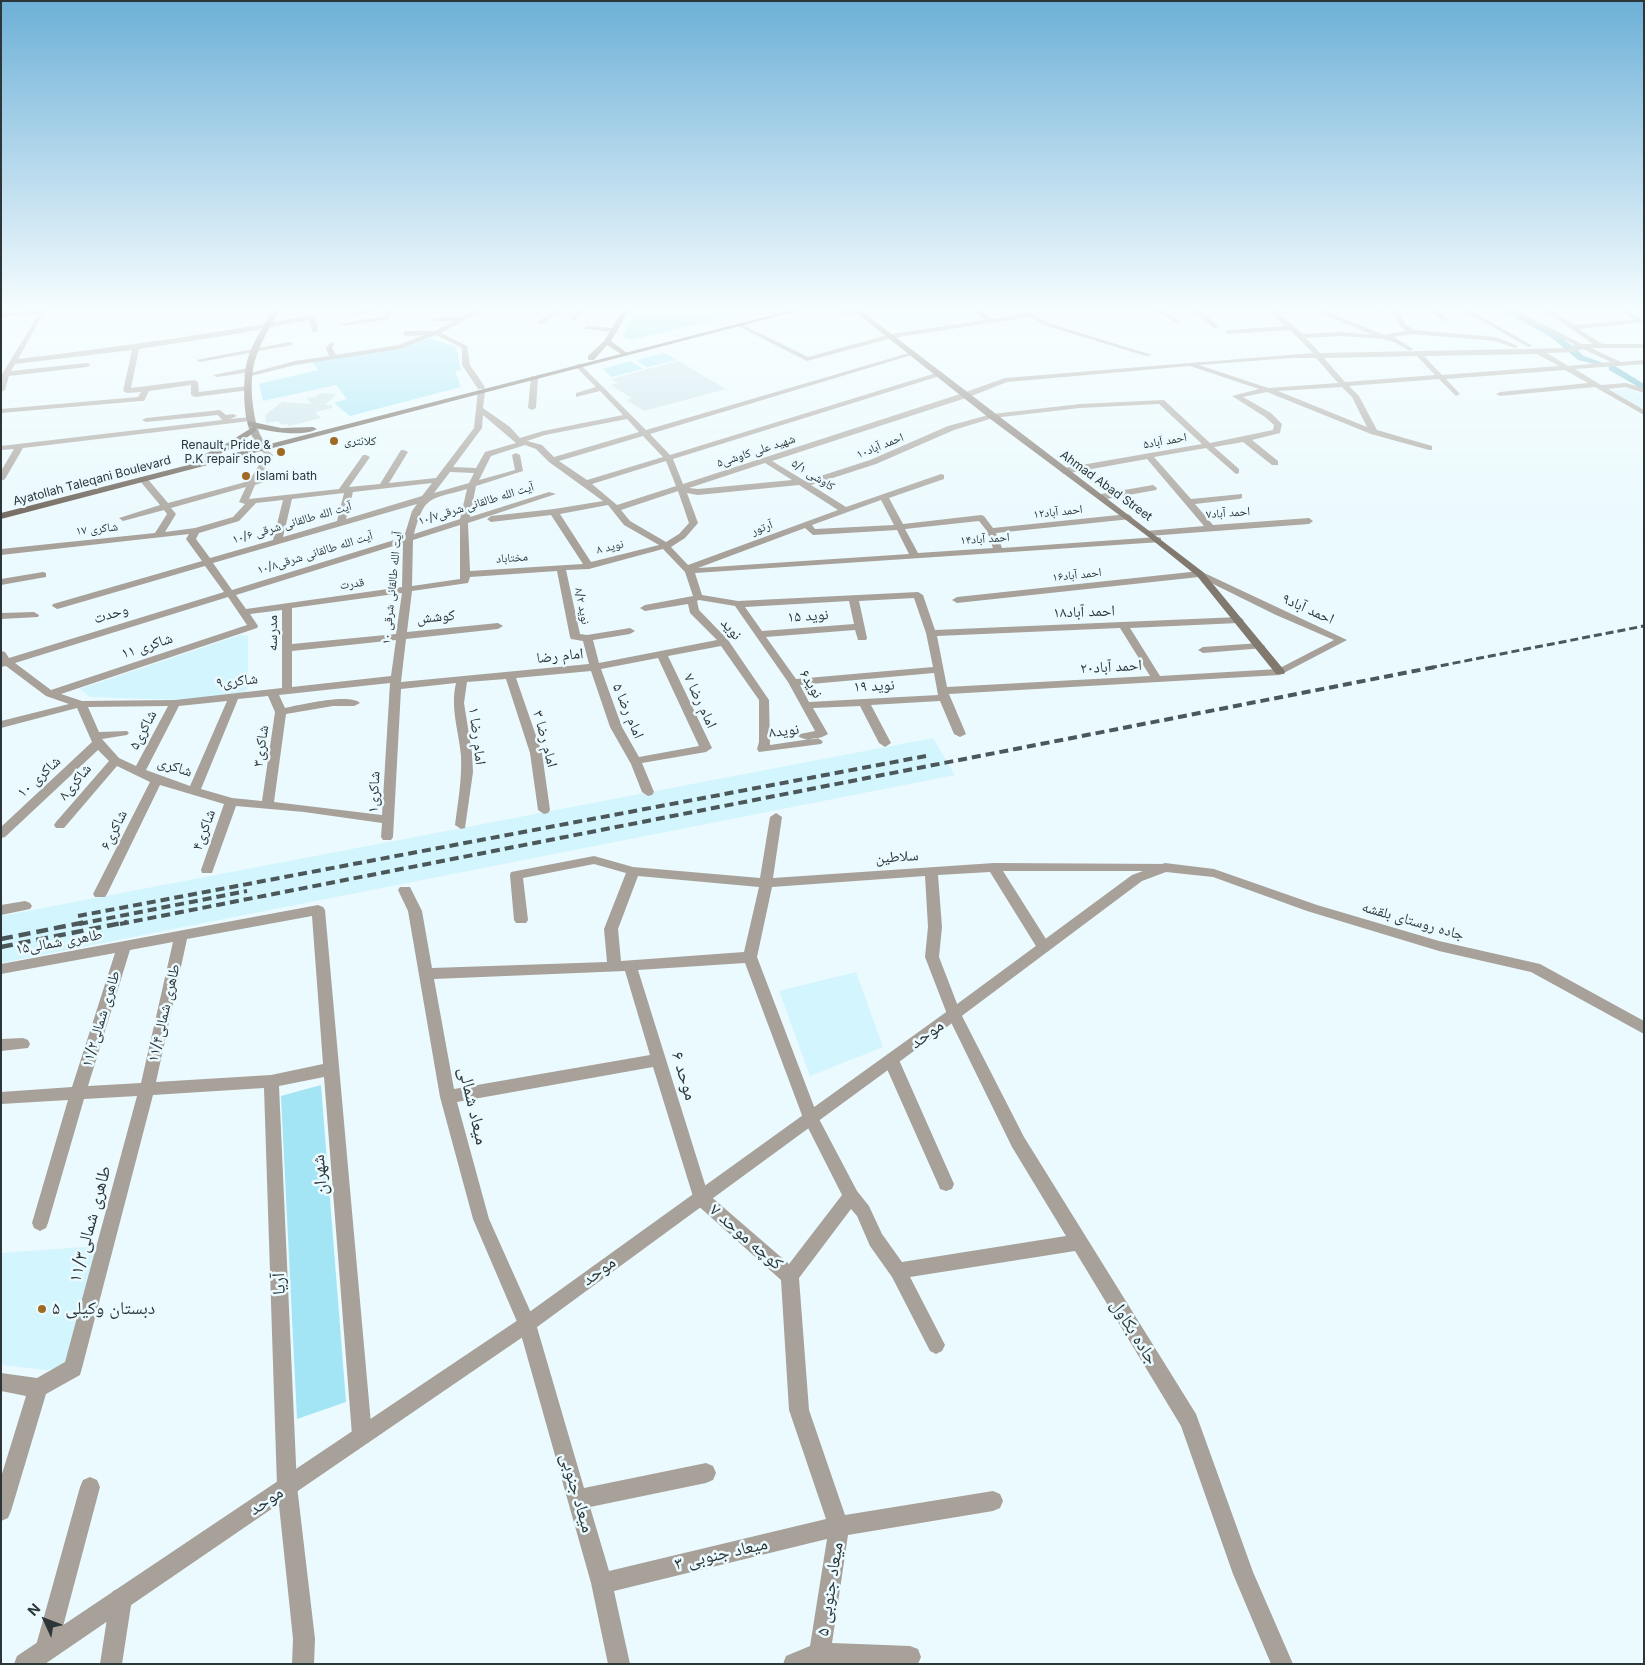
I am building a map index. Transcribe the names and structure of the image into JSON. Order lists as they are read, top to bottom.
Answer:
{
  "streets": {
    "main road": ["Ayatollah Taleqani Boulevard", "Ahmad Abad Street"],
    "street": [
      "احمد آباد۵",
      "احمد آباد۱۰",
      "شهید علی کاوشی۵",
      "کاوشی ۵/۱",
      "آیت الله طالقانی شرقی۱۰/۷",
      "احمد آباد۱۲",
      "احمد آباد۷",
      "آیت الله طالقانی شرقی ۱۰/۶",
      "آرتور",
      "شاکری ۱۷",
      "احمد آباد۱۴",
      "نوید ۸",
      "آیت الله طالقانی شرقی۱۰/۸",
      "مختاباد",
      "احمد آباد۱۶",
      "قدرت",
      "آیت الله طالقانی شرقی ۱۰",
      "نوید ۸/۲",
      "احمد آباد۹",
      "احمد آباد۱۸",
      "وحدت",
      "نوید ۱۵",
      "کوشش",
      "نوید",
      "مدرسه",
      "شاکری ۱۱",
      "امام رضا",
      "احمد آباد۲۰",
      "شاکری۹",
      "نوید۶",
      "نوید ۱۹",
      "امام رضا ۷",
      "امام رضا ۵",
      "شاکری۵",
      "نوید۸",
      "امام رضا ۱",
      "امام رضا ۳",
      "شاکری۳",
      "شاکری",
      "شاکری ۱۰",
      "شاکری۸",
      "شاکری۱",
      "شاکری۶",
      "شاکری۴",
      "سلاطین",
      "جاده روستای بلقشه",
      "طاهری شمالی۱۵",
      "طاهری شمالی۱۱/۴",
      "طاهری شمالی۱۱/۲",
      "موحد",
      "موحد ۶",
      "میعاد شمالی",
      "شهران",
      "طاهری شمالی۱۱/۳",
      "کوچه موحد ۷",
      "آریا",
      "جاده بکاول",
      "میعاد جنوبی",
      "میعاد جنوبی ۳",
      "میعاد جنوبی ۵"
    ]
  },
  "crossings": [
    ["احمد آباد۵", "احمد آباد۱۰"],
    ["احمد آباد۵", "Ahmad Abad Street"],
    ["احمد آباد۱۰", "شهید علی کاوشی۵"],
    ["احمد آباد۱۰", "کاوشی ۵/۱"],
    ["احمد آباد۱۰", "Ahmad Abad Street"],
    ["احمد آباد۱۰", "نوید ۸"],
    ["شهید علی کاوشی۵", "کاوشی ۵/۱"],
    ["شهید علی کاوشی۵", "Ahmad Abad Street"],
    ["شهید علی کاوشی۵", "آیت الله طالقانی شرقی۱۰/۷"],
    ["شهید علی کاوشی۵", "نوید ۸"],
    ["شهید علی کاوشی۵", "نوید"],
    ["کاوشی ۵/۱", "آرتور"],
    ["Ayatollah Taleqani Boulevard", "آیت الله طالقانی شرقی ۱۰"],
    ["Ahmad Abad Street", "احمد آباد۱۲"],
    ["Ahmad Abad Street", "احمد آباد۷"],
    ["Ahmad Abad Street", "احمد آباد۱۴"],
    ["Ahmad Abad Street", "احمد آباد۱۶"],
    ["Ahmad Abad Street", "احمد آباد۹"],
    ["Ahmad Abad Street", "احمد آباد۱۸"],
    ["Ahmad Abad Street", "احمد آباد۲۰"],
    ["آیت الله طالقانی شرقی۱۰/۷", "آیت الله طالقانی شرقی۱۰/۸"],
    ["آیت الله طالقانی شرقی۱۰/۷", "آیت الله طالقانی شرقی ۱۰"],
    ["آیت الله طالقانی شرقی ۱۰/۶", "آیت الله طالقانی شرقی ۱۰"],
    ["آرتور", "احمد آباد۱۴"],
    ["آرتور", "نوید"],
    ["احمد آباد۱۴", "نوید"],
    ["نوید ۸", "مختاباد"],
    ["نوید ۸", "نوید ۸/۲"],
    ["نوید ۸", "نوید"],
    ["آیت الله طالقانی شرقی۱۰/۸", "آیت الله طالقانی شرقی ۱۰"],
    ["آیت الله طالقانی شرقی۱۰/۸", "وحدت"],
    ["مختاباد", "قدرت"],
    ["مختاباد", "نوید ۸/۲"],
    ["احمد آباد۱۶", "احمد آباد۹"],
    ["قدرت", "آیت الله طالقانی شرقی ۱۰"],
    ["قدرت", "مدرسه"],
    ["قدرت", "شاکری ۱۱"],
    ["آیت الله طالقانی شرقی ۱۰", "کوشش"],
    ["آیت الله طالقانی شرقی ۱۰", "نوید"],
    ["آیت الله طالقانی شرقی ۱۰", "امام رضا"],
    ["آیت الله طالقانی شرقی ۱۰", "شاکری۹"],
    ["آیت الله طالقانی شرقی ۱۰", "شاکری۱"],
    ["نوید ۸/۲", "امام رضا ۵"],
    ["احمد آباد۹", "احمد آباد۲۰"],
    ["نوید ۱۵", "نوید۶"],
    ["کوشش", "مدرسه"],
    ["نوید", "امام رضا"],
    ["نوید", "نوید۶"],
    ["نوید", "نوید۸"],
    ["مدرسه", "شاکری۹"],
    ["امام رضا", "شاکری۹"],
    ["امام رضا", "امام رضا ۷"],
    ["امام رضا", "امام رضا ۵"],
    ["امام رضا", "امام رضا ۱"],
    ["امام رضا", "امام رضا ۳"],
    ["احمد آباد۲۰", "نوید ۱۹"],
    ["شاکری۹", "شاکری۵"],
    ["شاکری۹", "شاکری۳"],
    ["شاکری۹", "شاکری"],
    ["نوید۶", "نوید ۱۹"],
    ["نوید۶", "نوید۸"],
    ["امام رضا ۷", "امام رضا ۵"],
    ["شاکری۵", "شاکری"],
    ["شاکری۳", "شاکری"],
    ["شاکری", "شاکری ۱۰"],
    ["شاکری", "شاکری۸"],
    ["شاکری", "شاکری۱"],
    ["شاکری", "شاکری۶"],
    ["شاکری", "شاکری۴"],
    ["سلاطین", "جاده روستای بلقشه"],
    ["سلاطین", "موحد"],
    ["سلاطین", "جاده بکاول"],
    ["جاده روستای بلقشه", "موحد"],
    ["طاهری شمالی۱۵", "طاهری شمالی۱۱/۴"],
    ["طاهری شمالی۱۵", "طاهری شمالی۱۱/۲"],
    ["طاهری شمالی۱۵", "شهران"],
    ["طاهری شمالی۱۱/۴", "طاهری شمالی۱۱/۳"],
    ["موحد", "موحد ۶"],
    ["موحد", "میعاد شمالی"],
    ["موحد", "شهران"],
    ["موحد", "کوچه موحد ۷"],
    ["موحد", "آریا"],
    ["موحد", "جاده بکاول"],
    ["موحد", "میعاد جنوبی"],
    ["موحد ۶", "کوچه موحد ۷"],
    ["میعاد شمالی", "میعاد جنوبی"],
    ["میعاد جنوبی", "میعاد جنوبی ۳"],
    ["میعاد جنوبی ۳", "میعاد جنوبی ۵"]
  ],
  "places": [
    "کلانتری",
    "Renault, Pride & P.K repair shop",
    "Islami bath",
    "دبستان وکیلی ۵"
  ],
  "north": "top left"
}
